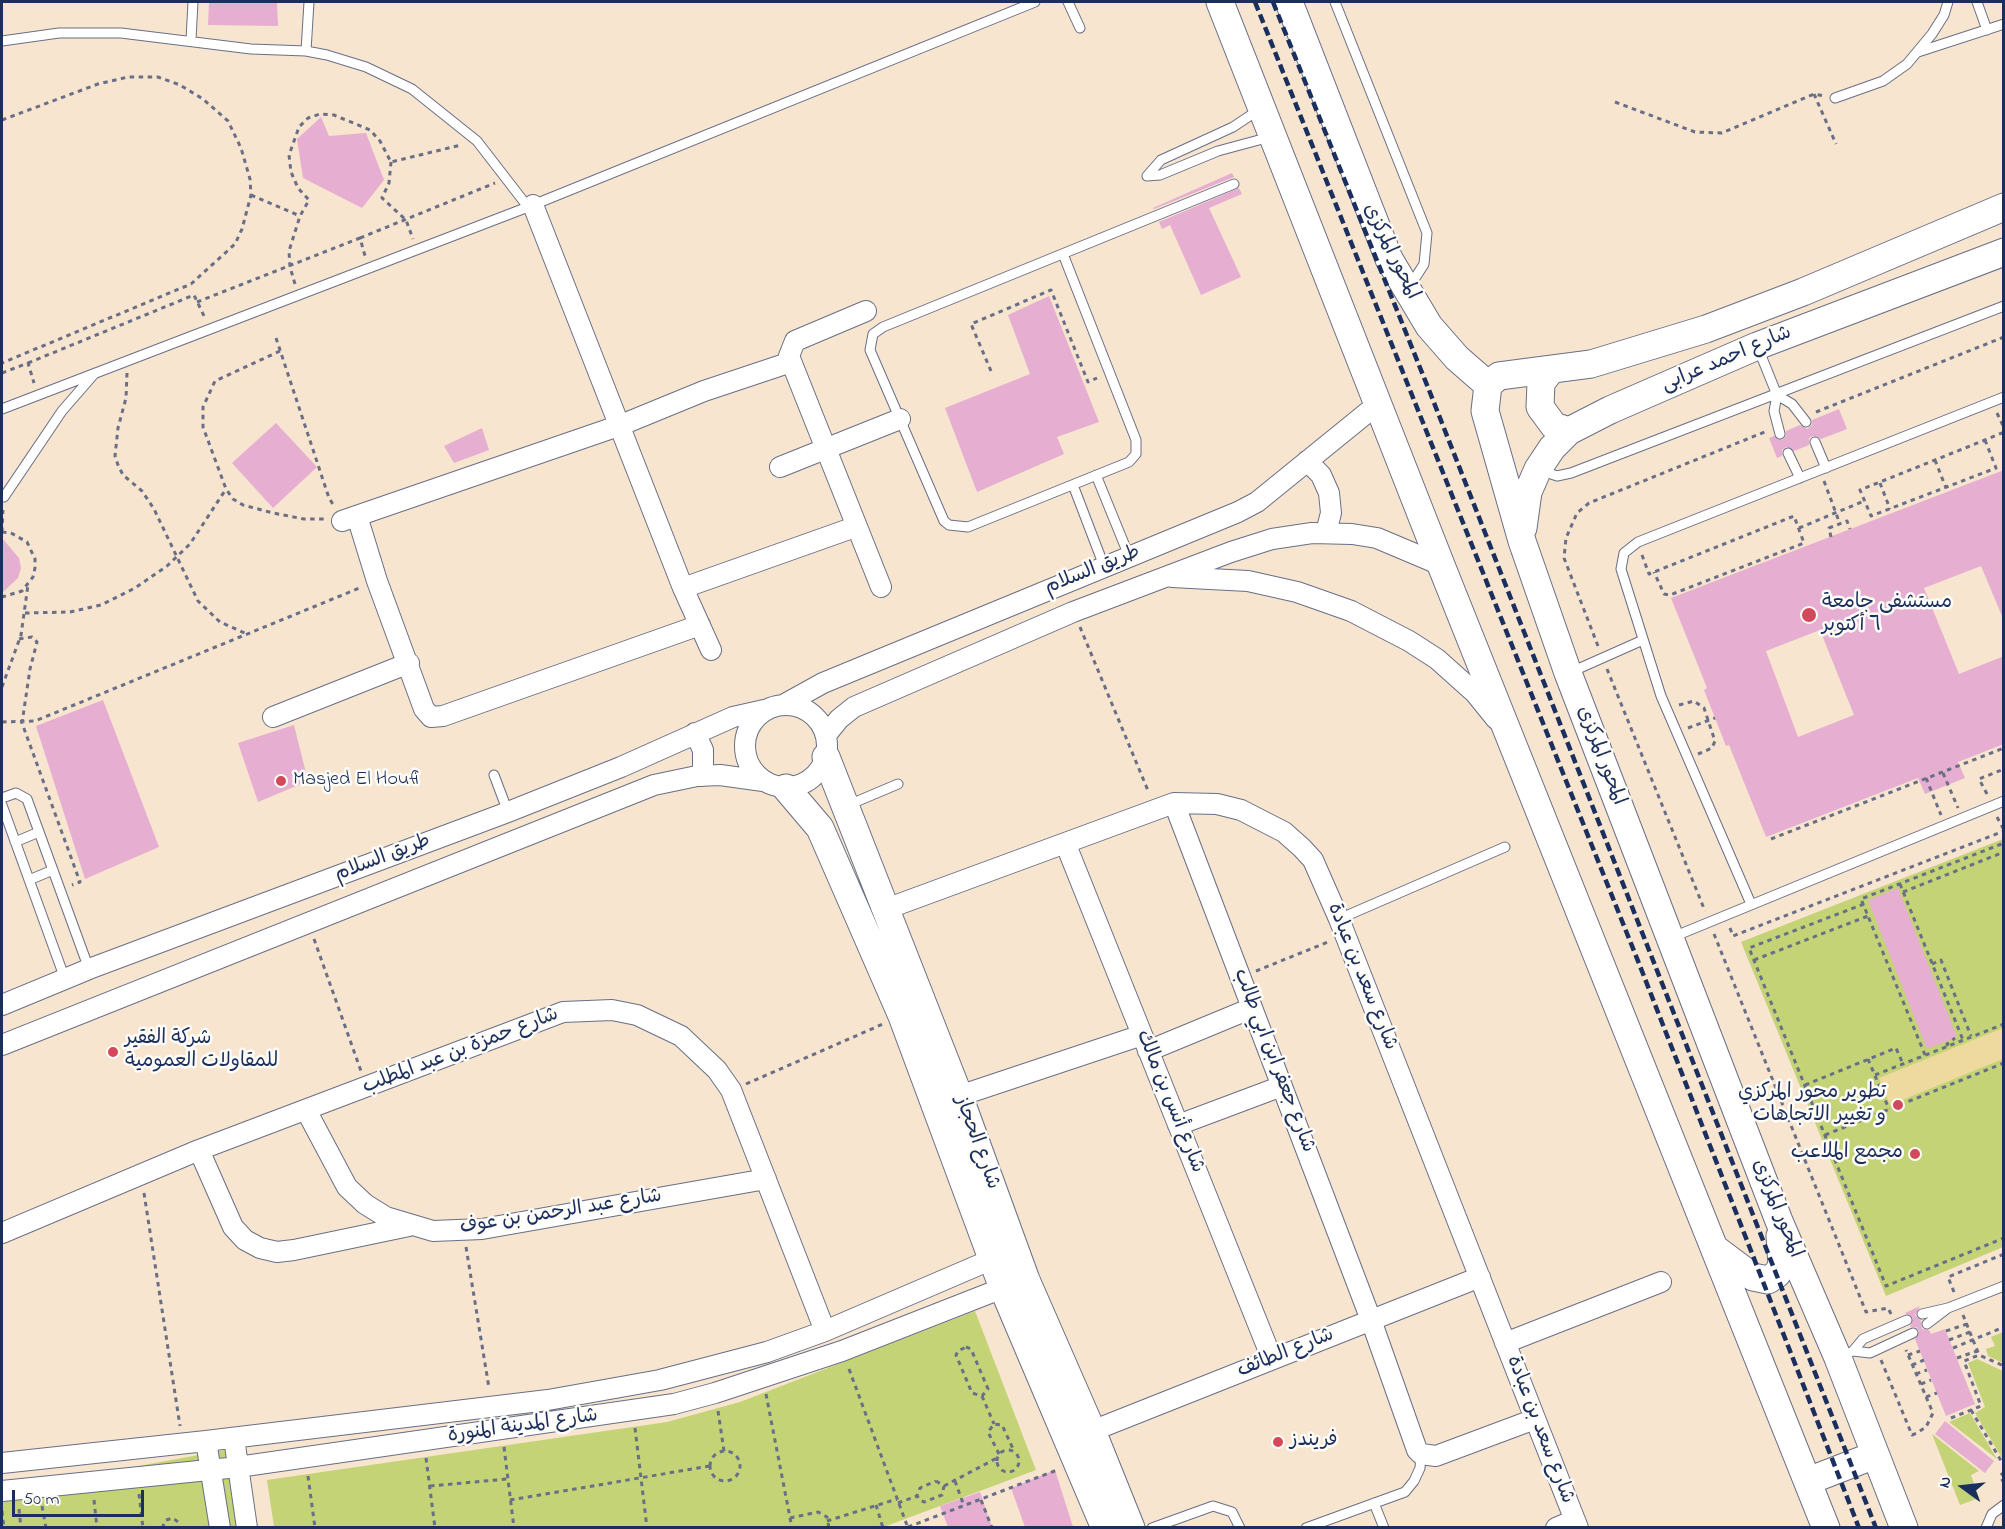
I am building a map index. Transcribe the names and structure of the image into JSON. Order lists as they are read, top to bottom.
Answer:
{
  "streets": {
    "main road": ["المحور المركزى", "شارع احمد عرابى", "شارع الحجاز"],
    "street": [
      "طريق السلام",
      "شارع سعد بن عبادة",
      "شارع حمزة بن عبد المطلب",
      "شارع جعفر ابن ابي طالب",
      "شارع أنس بن مالك",
      "شارع عبد الرحمن بن عوف",
      "شارع الطائف",
      "شارع المدينة المنورة"
    ]
  },
  "crossings": [
    ["المحور المركزى", "شارع احمد عرابى"],
    ["طريق السلام", "شارع الحجاز"],
    ["شارع سعد بن عبادة", "شارع جعفر ابن ابي طالب"],
    ["شارع سعد بن عبادة", "شارع أنس بن مالك"],
    ["شارع سعد بن عبادة", "شارع الحجاز"],
    ["شارع سعد بن عبادة", "شارع الطائف"],
    ["شارع حمزة بن عبد المطلب", "شارع عبد الرحمن بن عوف"],
    ["شارع حمزة بن عبد المطلب", "شارع المدينة المنورة"],
    ["شارع جعفر ابن ابي طالب", "شارع الطائف"],
    ["شارع أنس بن مالك", "شارع الطائف"],
    ["شارع الحجاز", "شارع الطائف"],
    ["شارع الحجاز", "شارع المدينة المنورة"]
  ],
  "places": [
    "مستشفى جامعة ٦ أكتوبر",
    "Masjed El Houfi",
    "شركة الفقير للمقاولات العمومية",
    "تطوير محور المركزي و تغيير الاتجاهات",
    "مجمع الملاعب",
    "فريندز"
  ],
  "scale_bar": "50 m",
  "north": "left"
}
